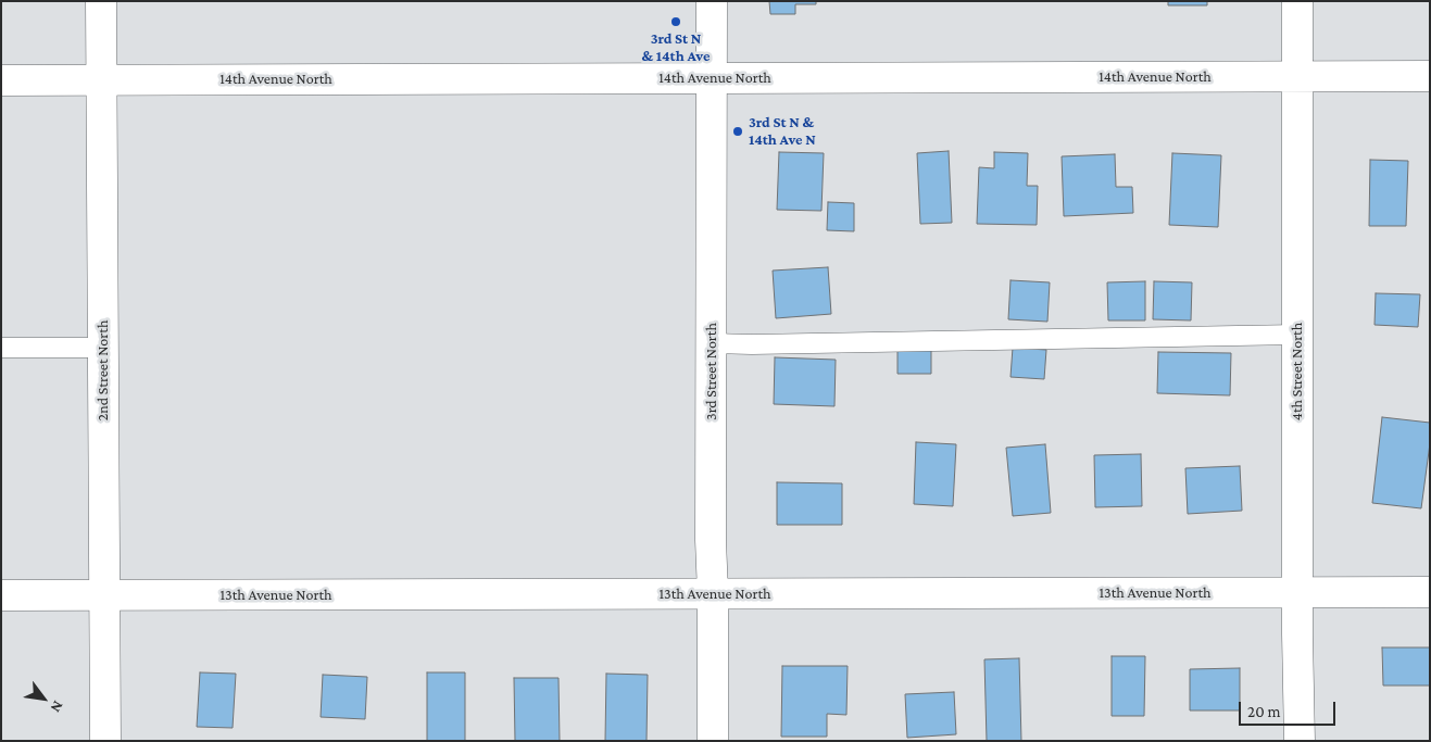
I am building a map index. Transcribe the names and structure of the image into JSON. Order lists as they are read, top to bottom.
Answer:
{
  "streets": {
    "street": [
      "14th Avenue North",
      "2nd Street North",
      "3rd Street North",
      "4th Street North",
      "13th Avenue North"
    ]
  },
  "crossings": [
    ["14th Avenue North", "2nd Street North"],
    ["14th Avenue North", "3rd Street North"],
    ["14th Avenue North", "4th Street North"],
    ["2nd Street North", "13th Avenue North"],
    ["3rd Street North", "13th Avenue North"],
    ["4th Street North", "13th Avenue North"]
  ],
  "places": ["3rd St N & 14th Ave", "3rd St N & 14th Ave N"],
  "scale_bar": "20 m",
  "north": "bottom right"
}
